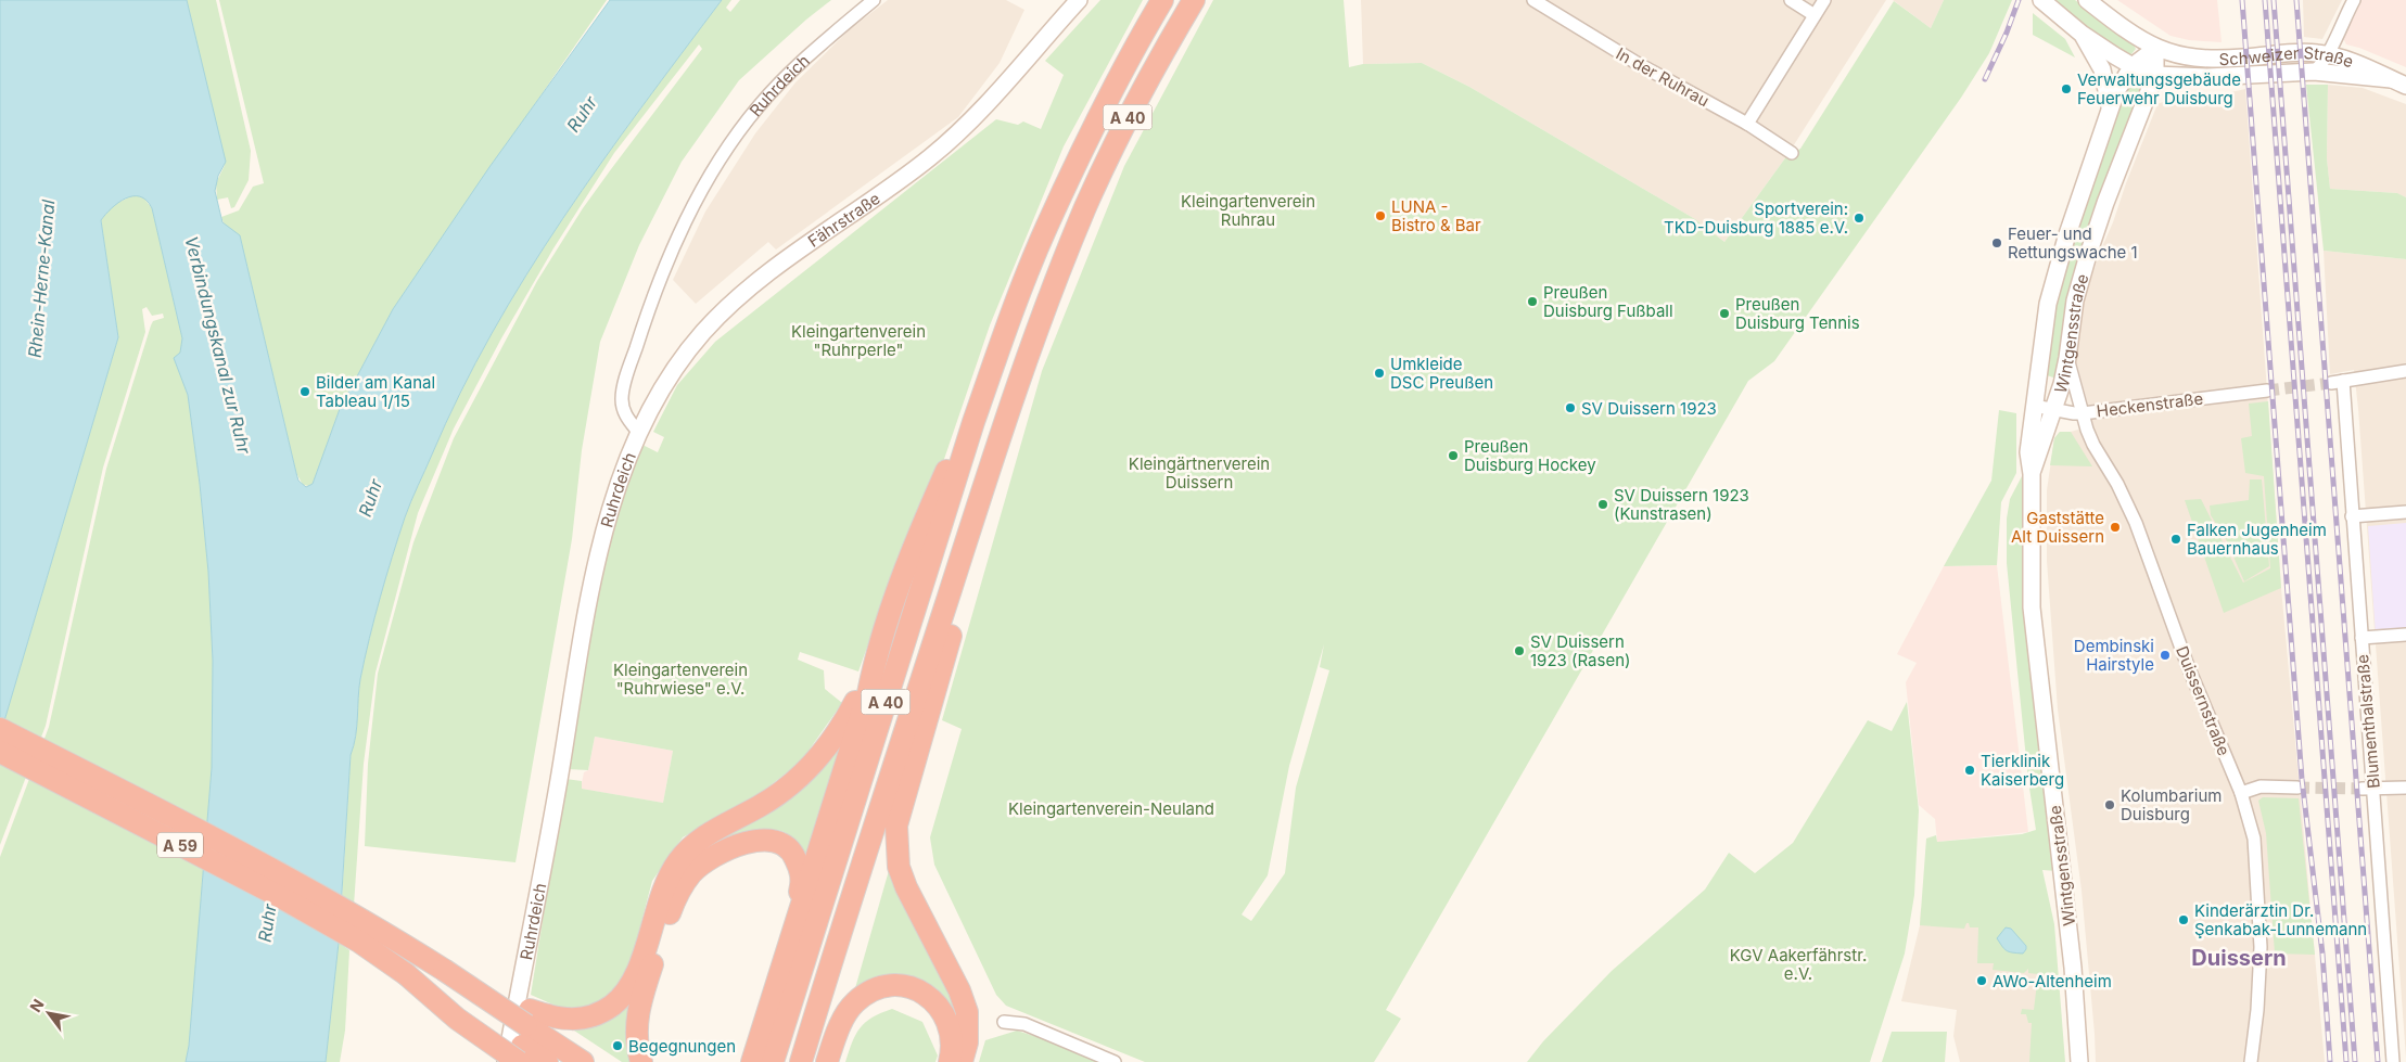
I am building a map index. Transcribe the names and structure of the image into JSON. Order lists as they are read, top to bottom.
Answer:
{
  "streets": {
    "highway": ["A 40", "A 59"],
    "main road": [
      "Schweizer Straße",
      "Ruhrdeich",
      "Fährstraße",
      "Wintgensstraße"
    ],
    "street": [
      "In der Ruhrau",
      "Heckenstraße",
      "Duissernstraße",
      "Blumenthalstraße"
    ]
  },
  "crossings": [
    ["Schweizer Straße", "Wintgensstraße"],
    ["Ruhrdeich", "Fährstraße"],
    ["Wintgensstraße", "Heckenstraße"],
    ["Wintgensstraße", "Duissernstraße"],
    ["Heckenstraße", "Duissernstraße"]
  ],
  "districts": ["Duissern"],
  "water": ["Ruhr", "Rhein-Herne-Kanal", "Verbindungskanal zur Ruhr"],
  "parks": [
    "Kleingartenverein Ruhrau",
    "Kleingartenverein \"Ruhrperle\"",
    "Kleingärtnerverein Duissern",
    "Kleingartenverein \"Ruhrwiese\" e.V.",
    "Kleingartenverein-Neuland",
    "KGV Aakerfährstr. e.V."
  ],
  "places": [
    "Verwaltungsgebäude Feuerwehr Duisburg",
    "LUNA - Bistro & Bar",
    "Sportverein: TKD-Duisburg 1885 e.V.",
    "Feuer- und Rettungswache 1",
    "Preußen Duisburg Fußball",
    "Preußen Duisburg Tennis",
    "Umkleide DSC Preußen",
    "Bilder am Kanal Tableau 1/15",
    "SV Duissern 1923",
    "Preußen Duisburg Hockey",
    "SV Duissern 1923 (Kunstrasen)",
    "Gaststätte Alt Duissern",
    "Falken Jugenheim Bauernhaus",
    "SV Duissern 1923 (Rasen)",
    "Dembinski Hairstyle",
    "Tierklinik Kaiserberg",
    "Kolumbarium Duisburg",
    "Kinderärztin Dr. Şenkabak-Lunnemann",
    "AWo-Altenheim",
    "Begegnungen"
  ],
  "north": "top left"
}
